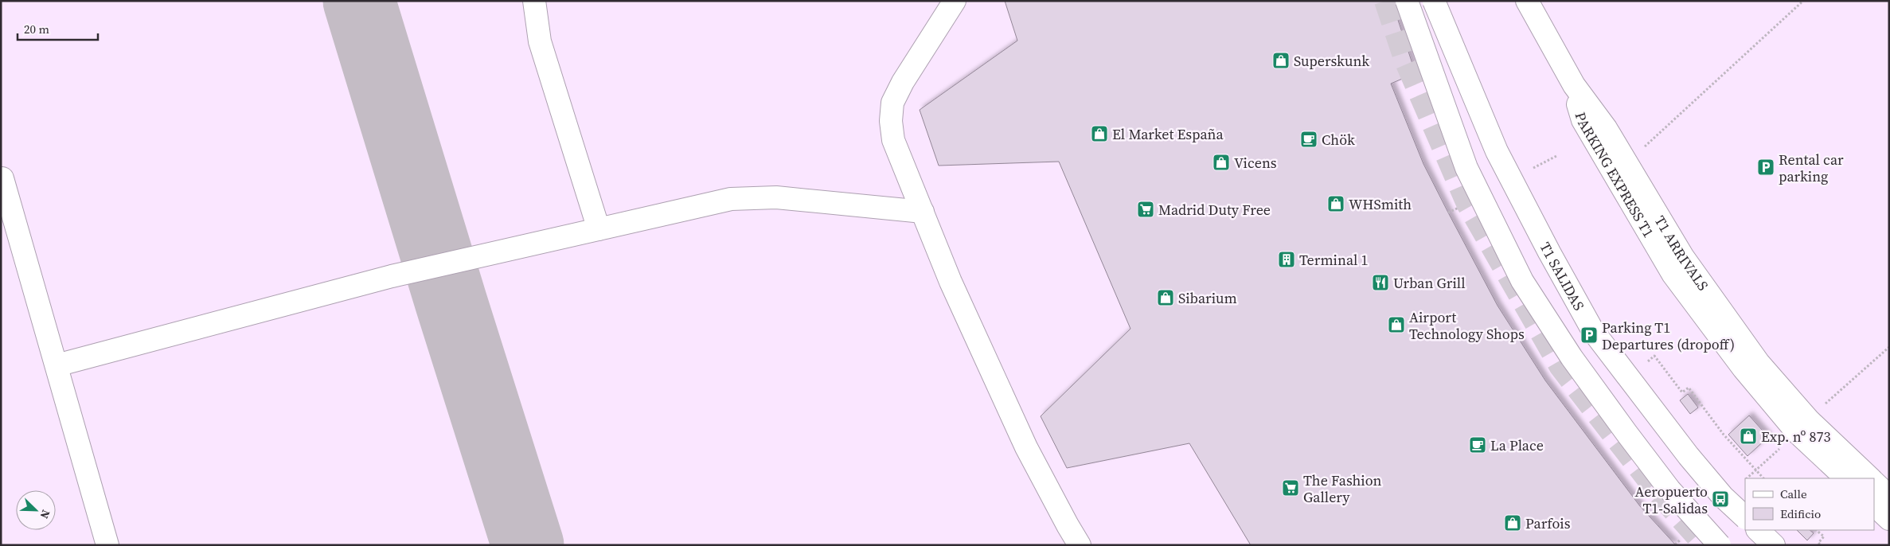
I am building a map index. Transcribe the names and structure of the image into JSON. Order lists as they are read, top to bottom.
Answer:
{
  "streets": {
    "street": ["PARKING EXPRESS T1", "T1 ARRIVALS", "T1 SALIDAS"]
  },
  "crossings": [
    ["PARKING EXPRESS T1", "T1 ARRIVALS"]
  ],
  "places": {
    "shop": [
      "Superskunk",
      "El Market España",
      "Vicens",
      "WHSmith",
      "Sibarium",
      "Airport Technology Shops",
      "Exp. nº 873",
      "Parfois"
    ],
    "cafe": ["Chök", "La Place"],
    "parking": ["Rental car parking", "Parking T1 Departures (dropoff)"],
    "supermarket": ["Madrid Duty Free", "The Fashion Gallery"],
    "building": ["Terminal 1"],
    "restaurant": ["Urban Grill"],
    "bus stop": ["Aeropuerto T1-Salidas"]
  },
  "legend": ["Calle", "Edificio"],
  "scale_bar": "20 m",
  "north": "bottom right"
}
